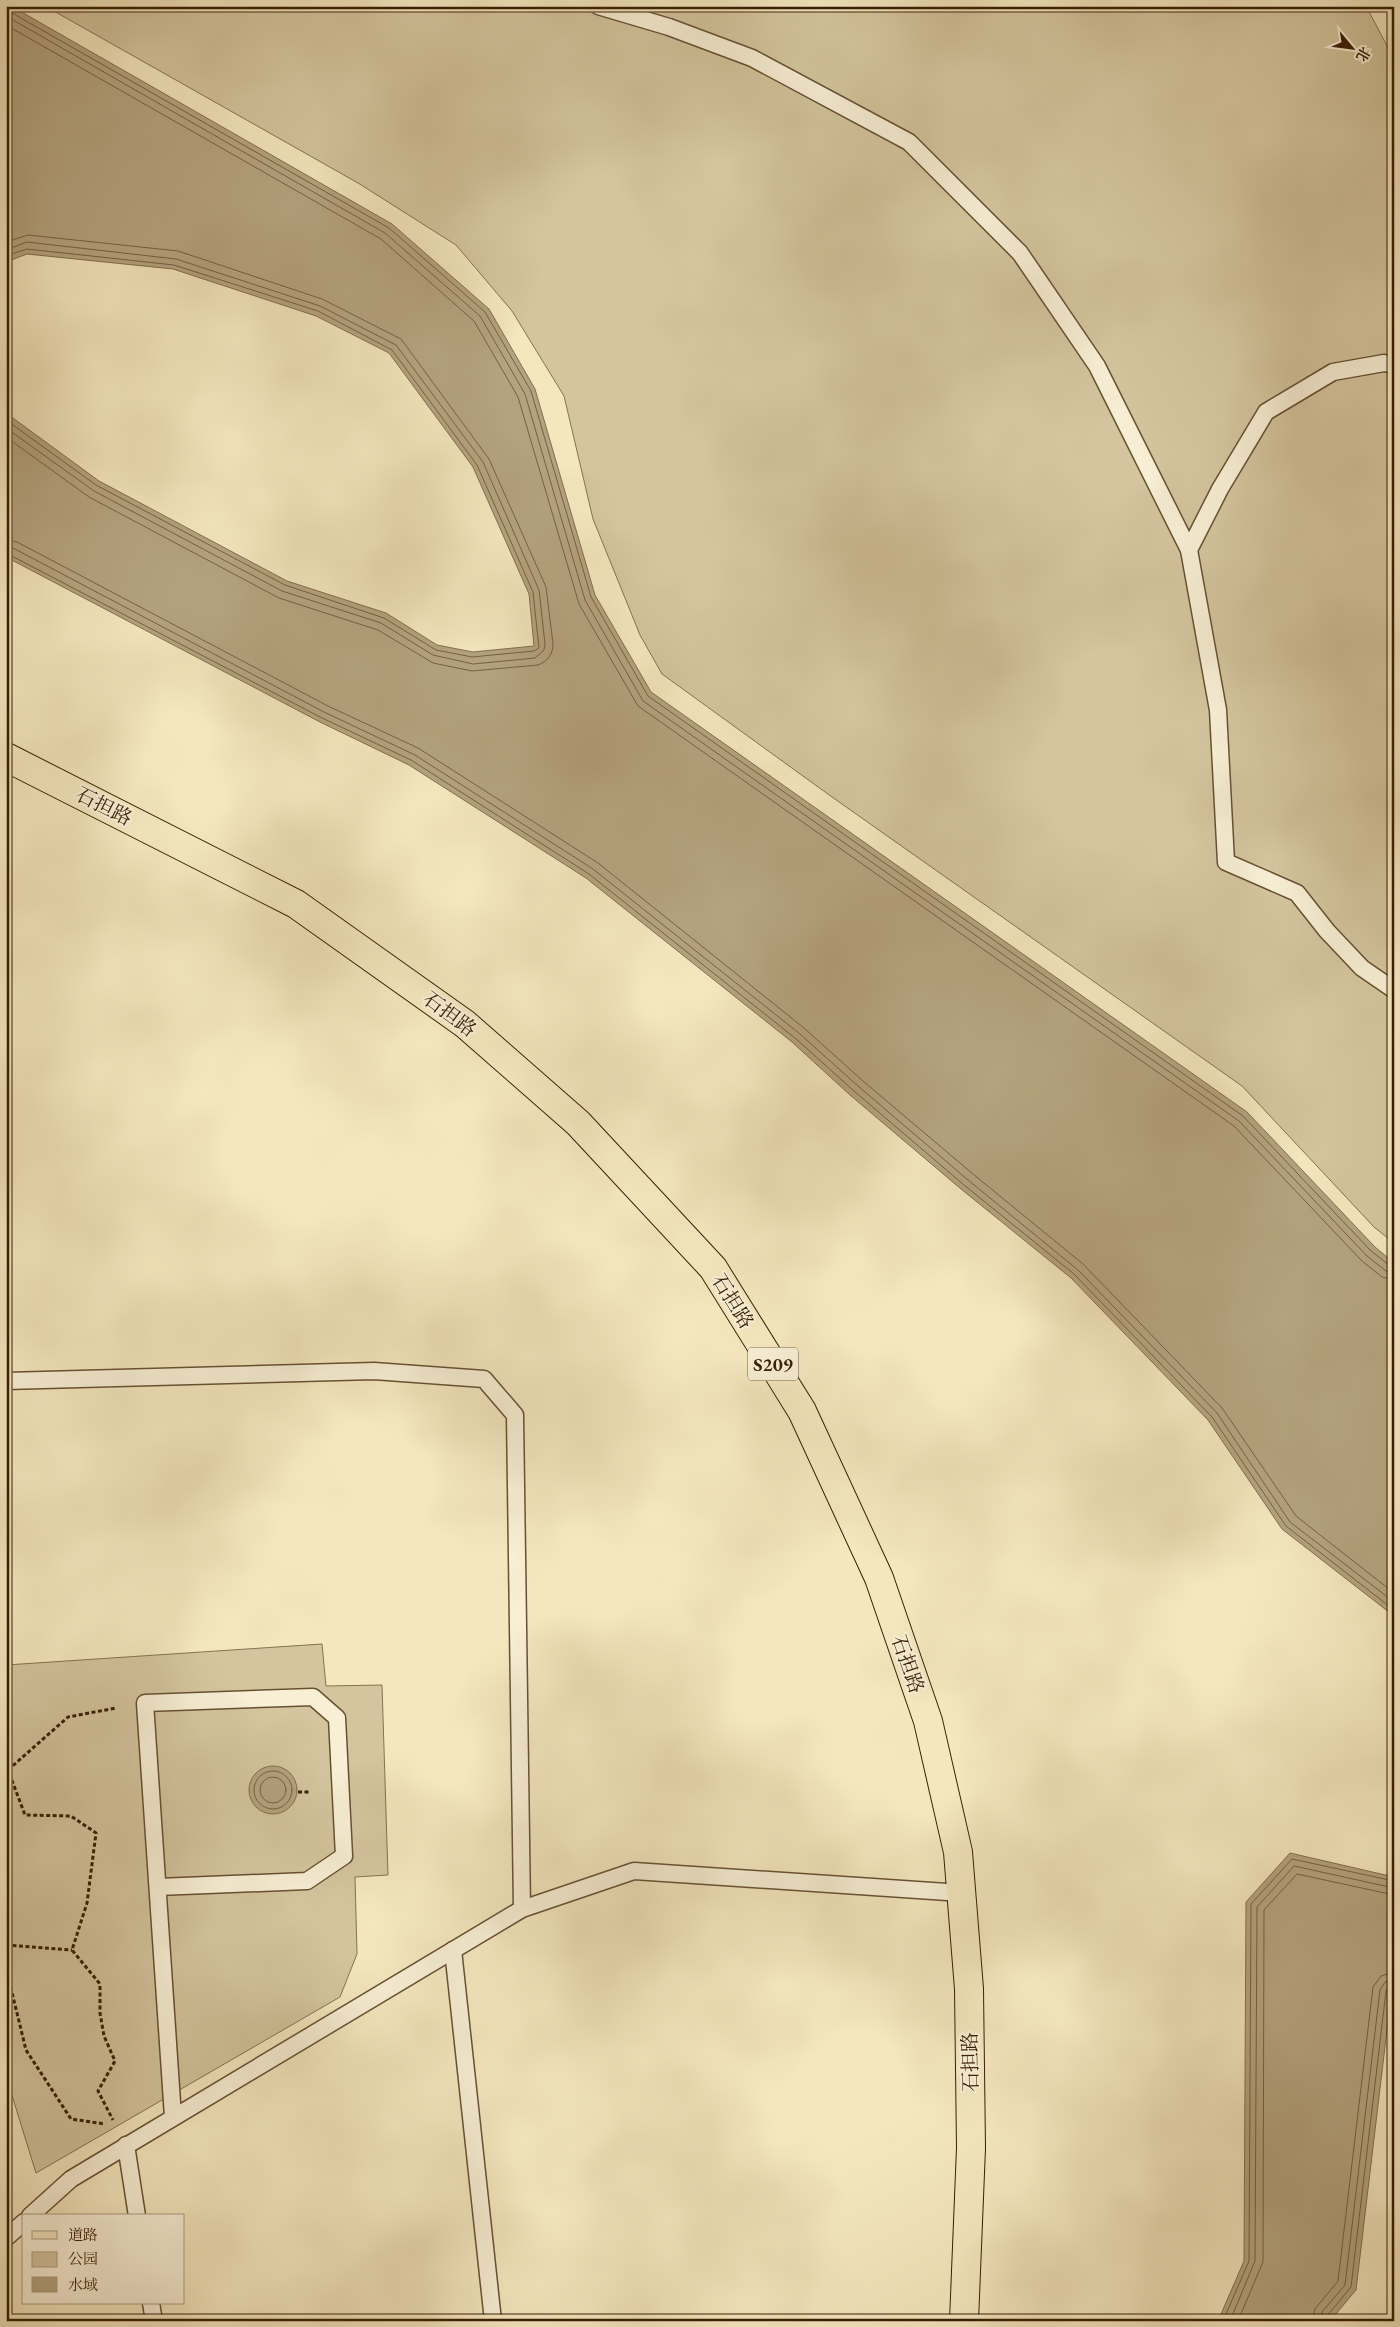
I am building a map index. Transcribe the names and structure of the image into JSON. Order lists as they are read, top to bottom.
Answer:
{
  "streets": {
    "main road": ["石担路", "S209"]
  },
  "legend": ["道路", "公园", "水域"],
  "north": "bottom right"
}
